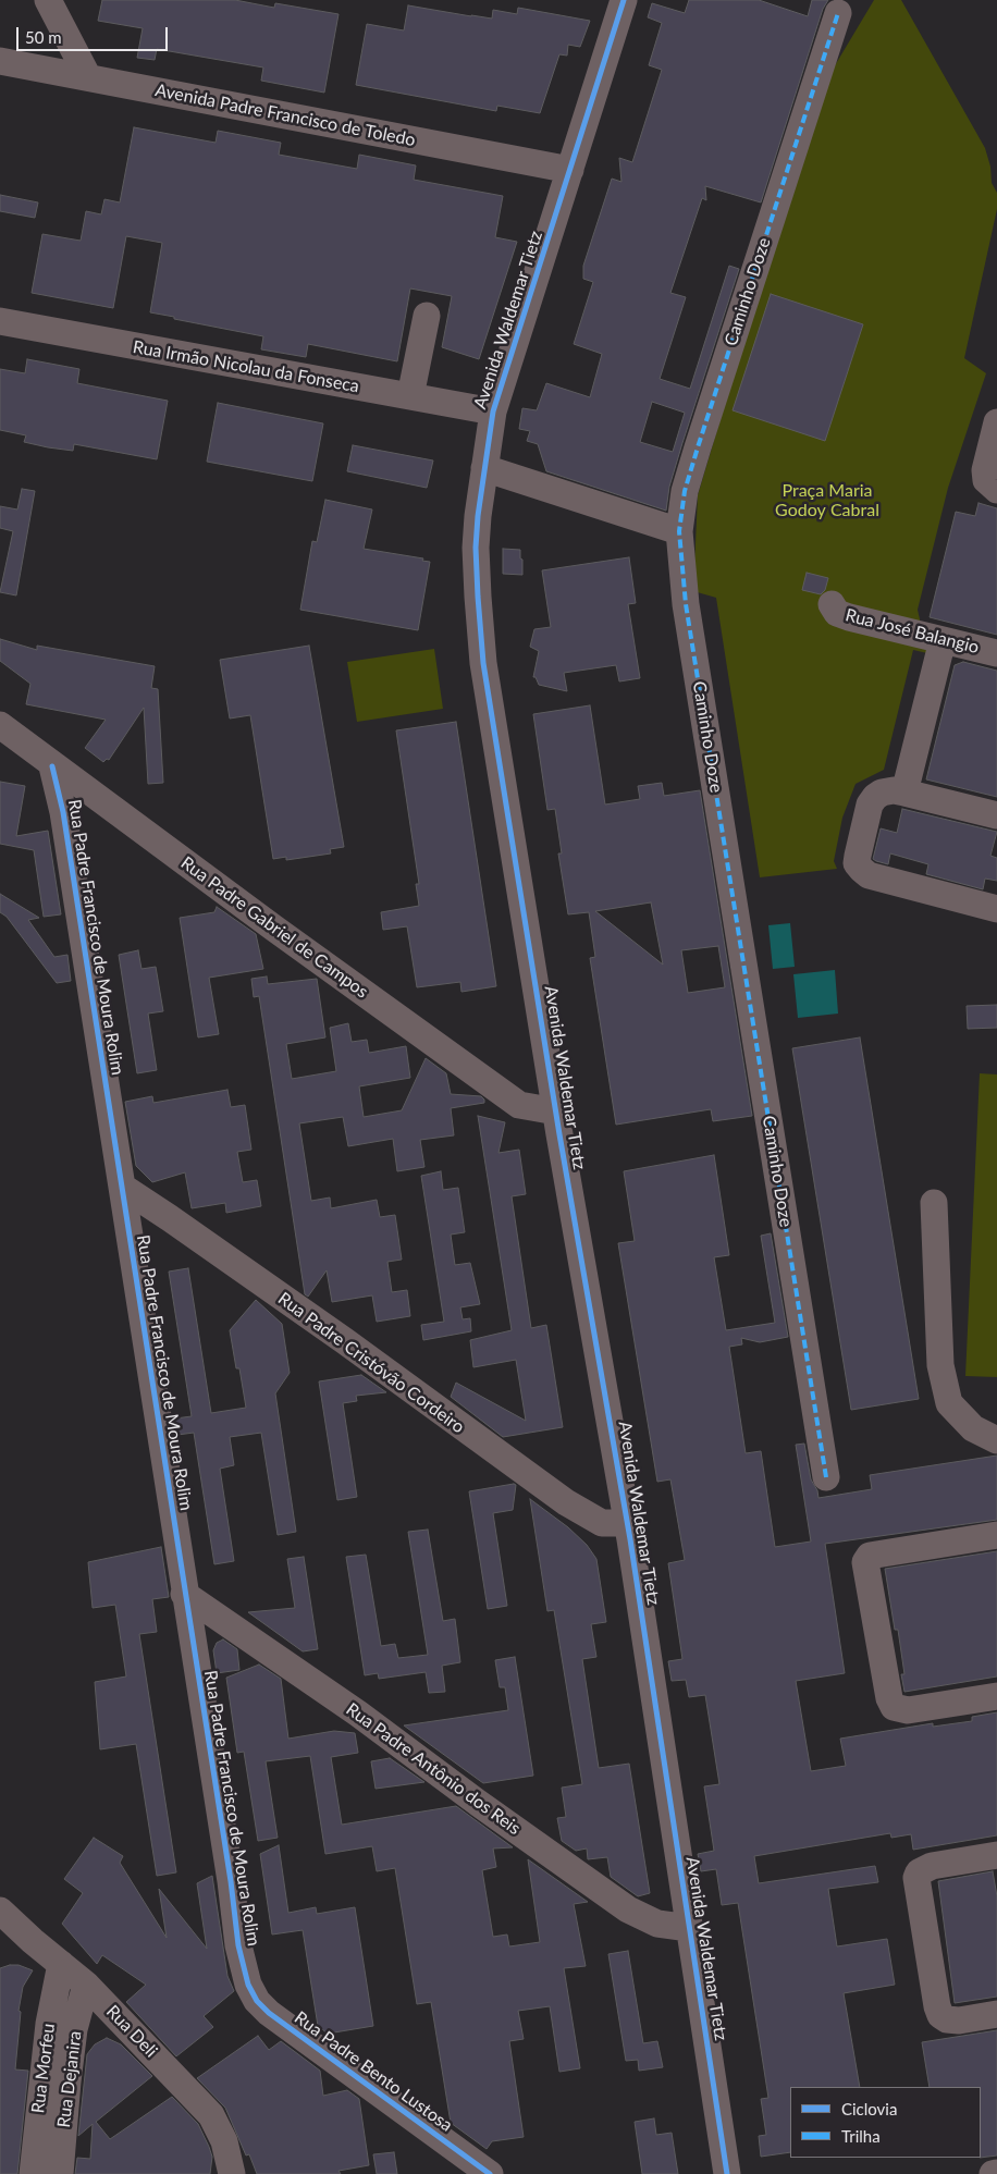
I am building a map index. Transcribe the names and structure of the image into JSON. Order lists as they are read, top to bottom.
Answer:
{
  "streets": {
    "street": [
      "Avenida Padre Francisco de Toledo",
      "Caminho Doze",
      "Avenida Waldemar Tietz",
      "Rua Irmão Nicolau da Fonseca",
      "Rua José Balangio",
      "Rua Padre Gabriel de Campos",
      "Rua Padre Francisco de Moura Rolim",
      "Rua Padre Cristóvão Cordeiro",
      "Rua Padre Antônio dos Reis",
      "Rua Deli",
      "Rua Morfeu",
      "Rua Padre Bento Lustosa",
      "Rua Dejanira"
    ]
  },
  "crossings": [
    ["Avenida Padre Francisco de Toledo", "Avenida Waldemar Tietz"],
    ["Avenida Waldemar Tietz", "Rua Irmão Nicolau da Fonseca"],
    ["Avenida Waldemar Tietz", "Rua Padre Gabriel de Campos"],
    ["Avenida Waldemar Tietz", "Rua Padre Cristóvão Cordeiro"],
    ["Avenida Waldemar Tietz", "Rua Padre Antônio dos Reis"],
    ["Rua Padre Gabriel de Campos", "Rua Padre Francisco de Moura Rolim"],
    ["Rua Padre Francisco de Moura Rolim", "Rua Padre Cristóvão Cordeiro"],
    ["Rua Padre Francisco de Moura Rolim", "Rua Padre Antônio dos Reis"],
    ["Rua Padre Francisco de Moura Rolim", "Rua Padre Bento Lustosa"],
    ["Rua Deli", "Rua Morfeu"],
    ["Rua Deli", "Rua Dejanira"]
  ],
  "parks": ["Praça Maria Godoy Cabral"],
  "legend": ["Ciclovia", "Trilha"],
  "scale_bar": "50 m"
}
